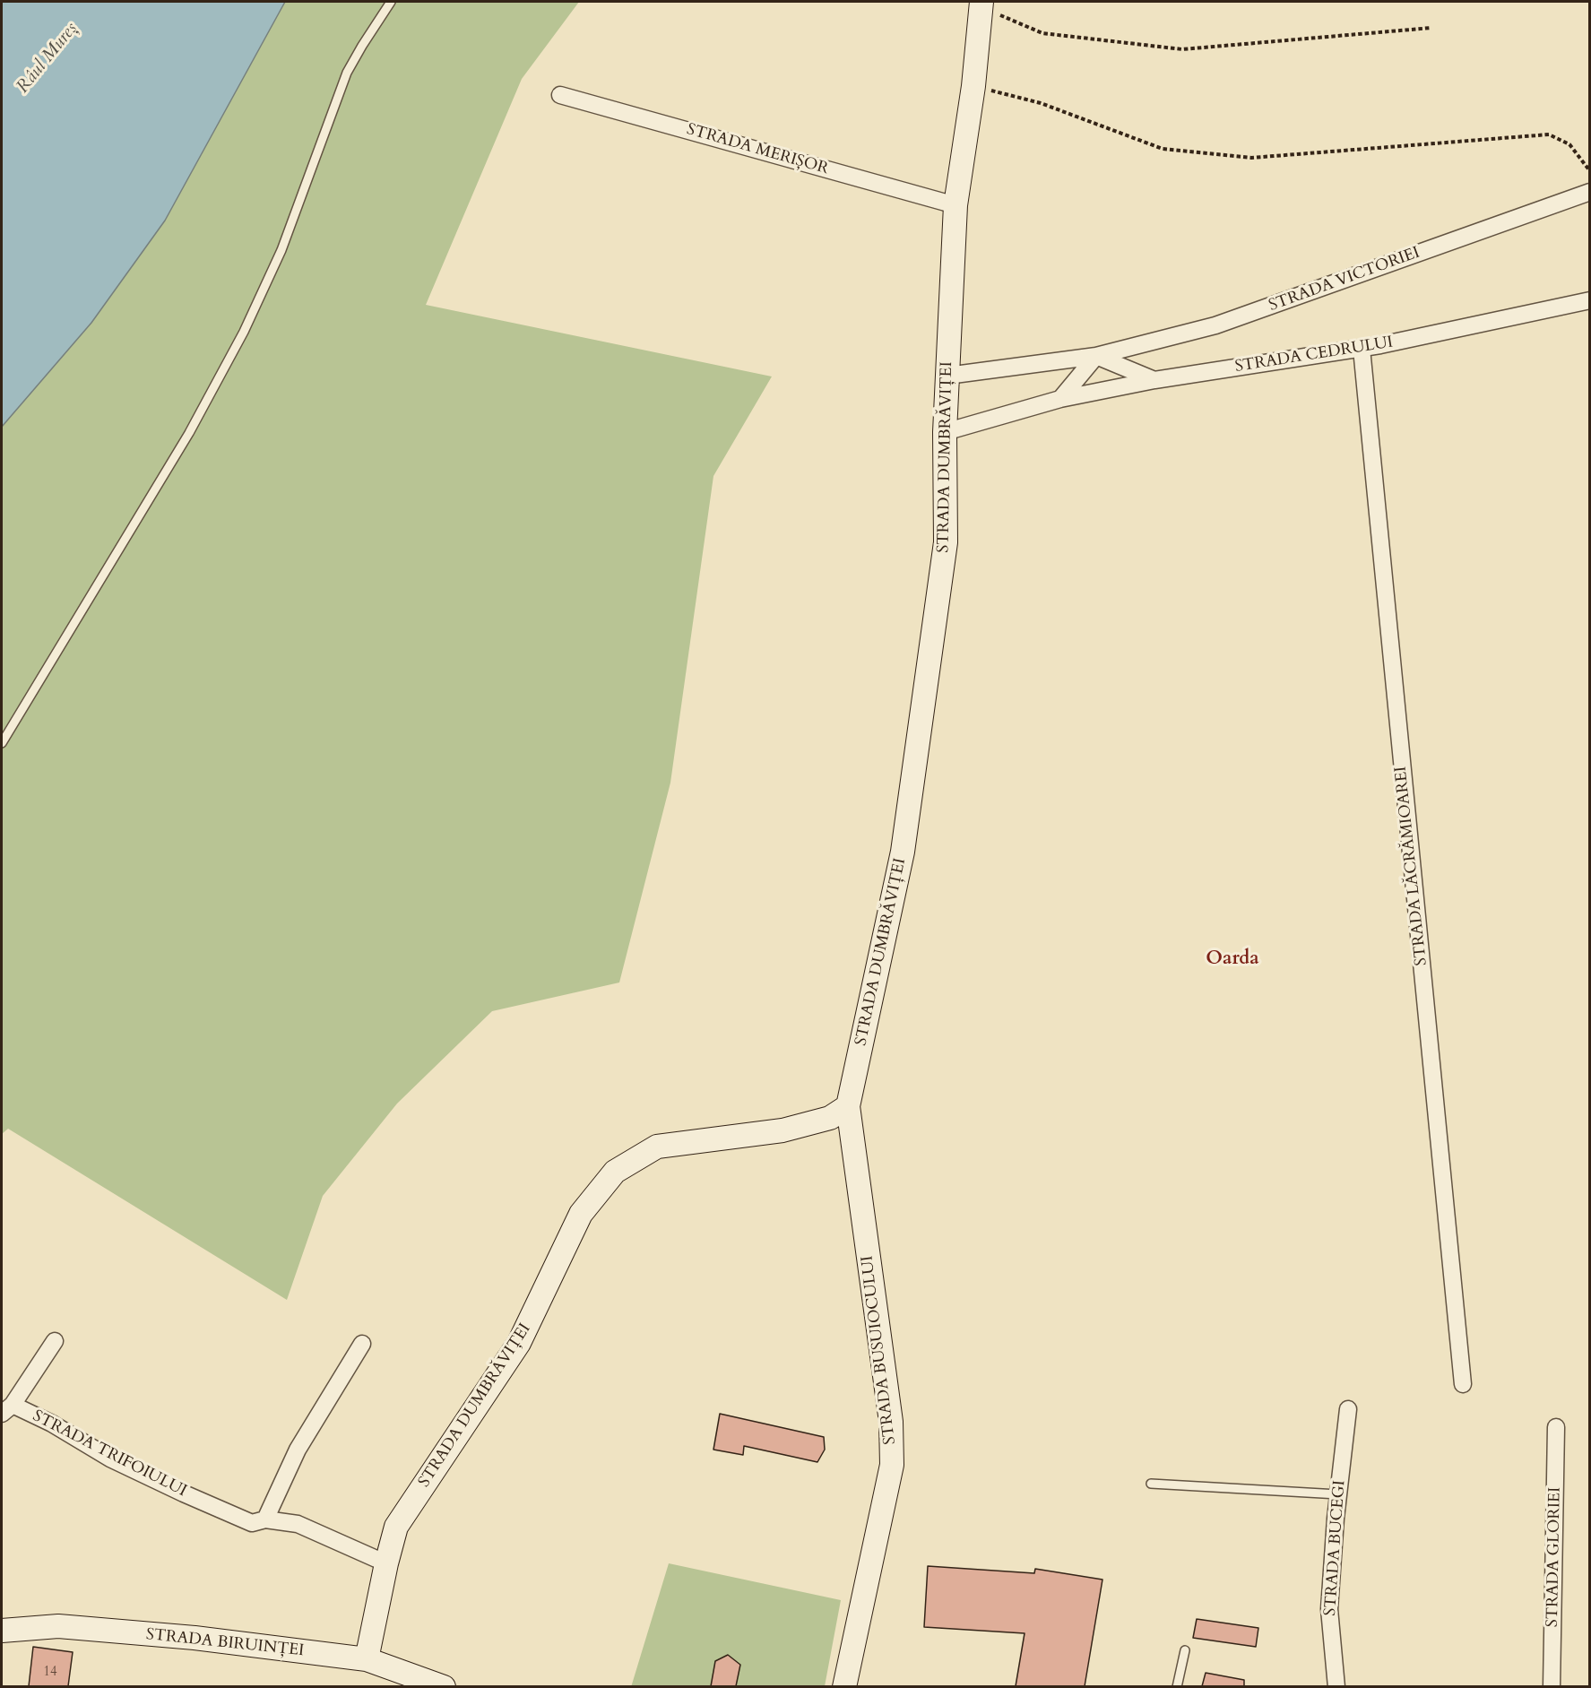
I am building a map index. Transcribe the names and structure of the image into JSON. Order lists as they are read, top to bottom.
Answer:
{
  "streets": {
    "main road": ["STRADA DUMBRĂVIȚEI", "STRADA BUSUIOCULUI", "STRADA BIRUINȚEI"],
    "street": [
      "STRADA MERIȘOR",
      "STRADA VICTORIEI",
      "STRADA CEDRULUI",
      "STRADA LĂCRĂMIOAREI",
      "STRADA TRIFOIULUI",
      "STRADA BUCEGI",
      "STRADA GLORIEI"
    ]
  },
  "crossings": [
    ["STRADA MERIȘOR", "STRADA DUMBRĂVIȚEI"],
    ["STRADA VICTORIEI", "STRADA DUMBRĂVIȚEI"],
    ["STRADA CEDRULUI", "STRADA DUMBRĂVIȚEI"],
    ["STRADA CEDRULUI", "STRADA LĂCRĂMIOAREI"],
    ["STRADA DUMBRĂVIȚEI", "STRADA BUSUIOCULUI"],
    ["STRADA DUMBRĂVIȚEI", "STRADA TRIFOIULUI"],
    ["STRADA DUMBRĂVIȚEI", "STRADA BIRUINȚEI"]
  ],
  "districts": ["Oarda"],
  "water": ["Râul Mureș"],
  "house_numbers": ["14"]
}
